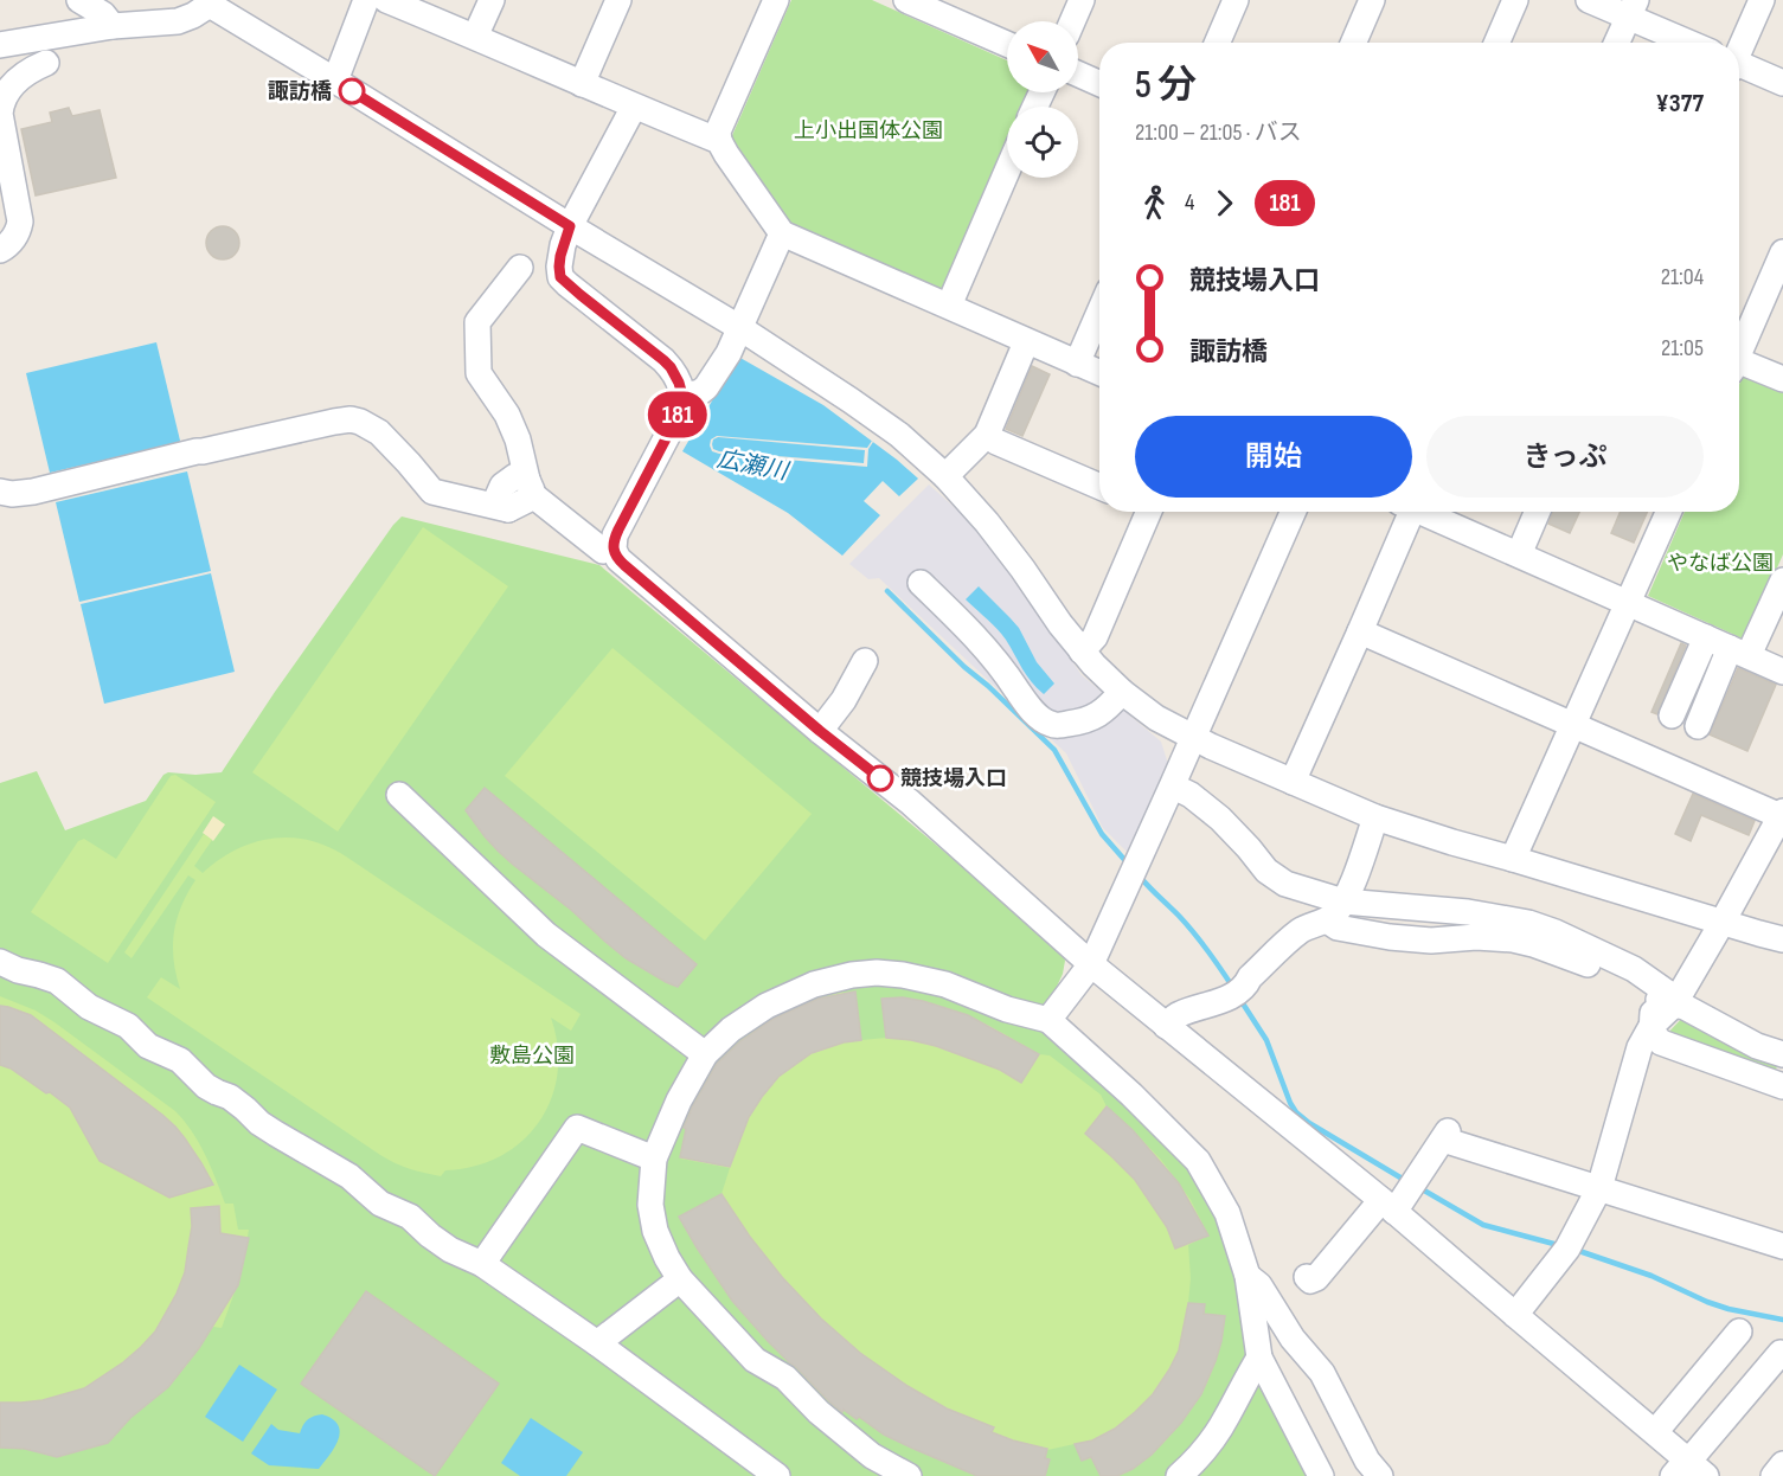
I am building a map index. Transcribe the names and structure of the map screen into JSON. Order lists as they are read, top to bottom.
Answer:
{
  "water": ["広瀬川"],
  "parks": ["上小出国体公園", "やなば公園", "敷島公園"],
  "places": ["諏訪橋", "競技場入口"],
  "lines": ["bus line 181"],
  "north": "top left",
  "page": {
    "on_map": "181",
    "heading": ["5 分", "21:00 – 21:05 · バス", "¥377"],
    "legs": ["4", "181"],
    "list": [
      {
        "name": "競技場入口",
        "value": "21:04"
      },
      {
        "name": "諏訪橋",
        "value": "21:05"
      }
    ],
    "buttons": ["開始", "きっぷ"]
  }
}
